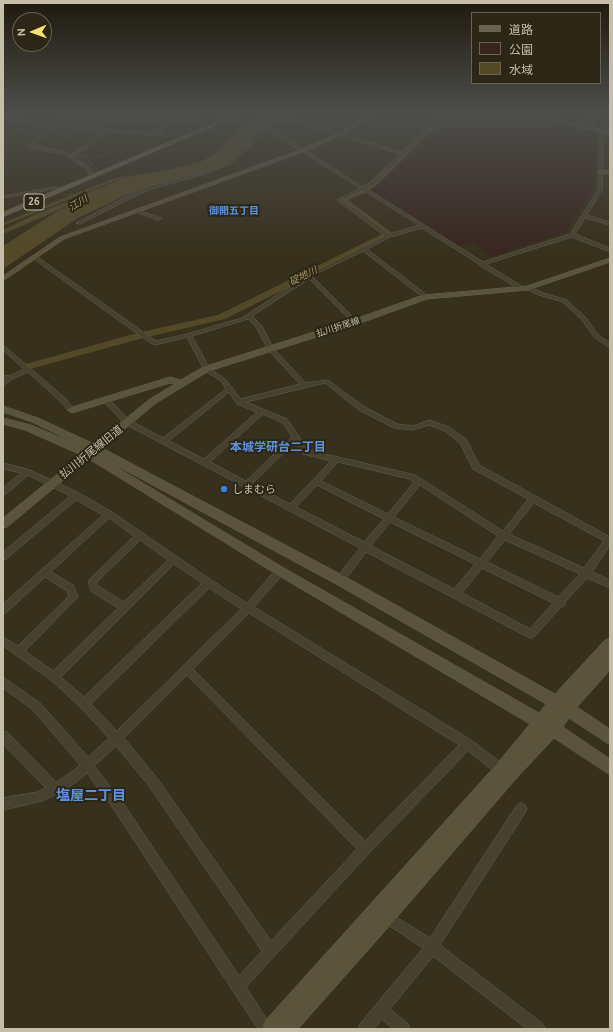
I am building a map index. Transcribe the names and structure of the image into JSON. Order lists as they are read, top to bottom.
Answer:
{
  "streets": {
    "main road": ["26"],
    "street": ["払川折尾線", "払川折尾線旧道"]
  },
  "crossings": [
    ["払川折尾線", "払川折尾線旧道"]
  ],
  "districts": ["御開五丁目", "本城学研台二丁目", "塩屋二丁目"],
  "water": ["江川", "碇地川"],
  "places": ["しまむら"],
  "legend": ["道路", "公園", "水域"],
  "north": "left"
}
